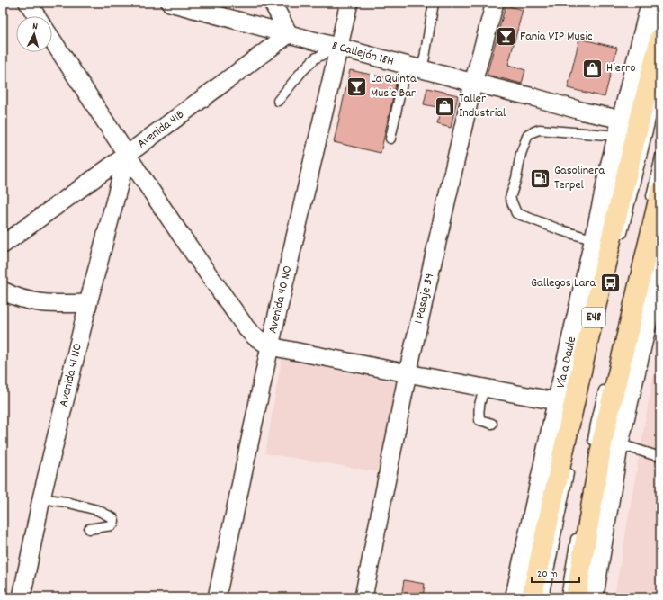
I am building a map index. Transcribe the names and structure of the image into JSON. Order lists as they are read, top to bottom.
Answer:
{
  "streets": {
    "main road": ["E48", "Vía a Daule"],
    "street": [
      "8 Callejón 18H",
      "Avenida 41B",
      "1 Pasaje 39",
      "Avenida 40 NO",
      "Avenida 41 NO"
    ]
  },
  "crossings": [
    ["8 Callejón 18H", "Avenida 41B"],
    ["8 Callejón 18H", "1 Pasaje 39"],
    ["8 Callejón 18H", "Avenida 40 NO"],
    ["8 Callejón 18H", "Vía a Daule"],
    ["Avenida 41B", "Avenida 41 NO"]
  ],
  "places": {
    "bar": ["Fania VIP Music", "La Quinta Music Bar"],
    "shop": ["Hierro", "Taller Industrial"],
    "fuel station": ["Gasolinera Terpel"],
    "bus stop": ["Gallegos Lara"]
  },
  "scale_bar": "20 m",
  "north": "top"
}
